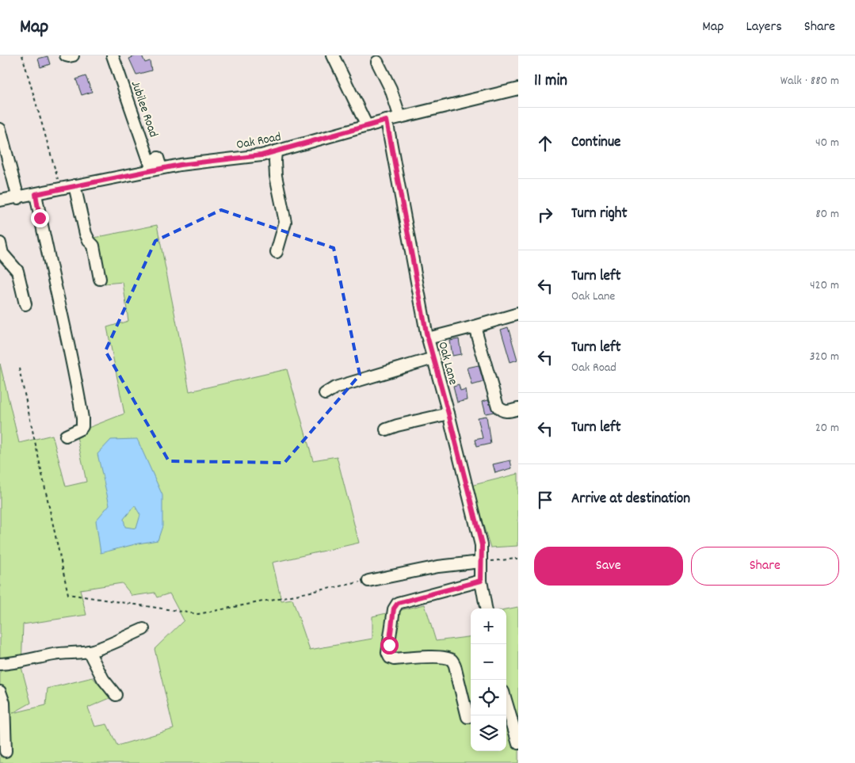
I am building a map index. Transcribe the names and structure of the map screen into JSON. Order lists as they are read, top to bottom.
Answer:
{
  "streets": {
    "street": ["Jubilee Road", "Oak Road", "Oak Lane"]
  },
  "crossings": [
    ["Jubilee Road", "Oak Road"],
    ["Oak Road", "Oak Lane"]
  ],
  "page": {
    "header": "Map",
    "nav": ["Map", "Layers", "Share"],
    "heading": ["11 min", "Walk · 880 m"],
    "list": [
      ["Continue", "40 m"],
      ["Turn right", "80 m"],
      ["Turn left", "Oak Lane", "420 m"],
      ["Turn left", "Oak Road", "320 m"],
      ["Turn left", "20 m"],
      "Arrive at destination"
    ],
    "buttons": ["Save", "Share"],
    "map_buttons": ["+", "−"]
  }
}
